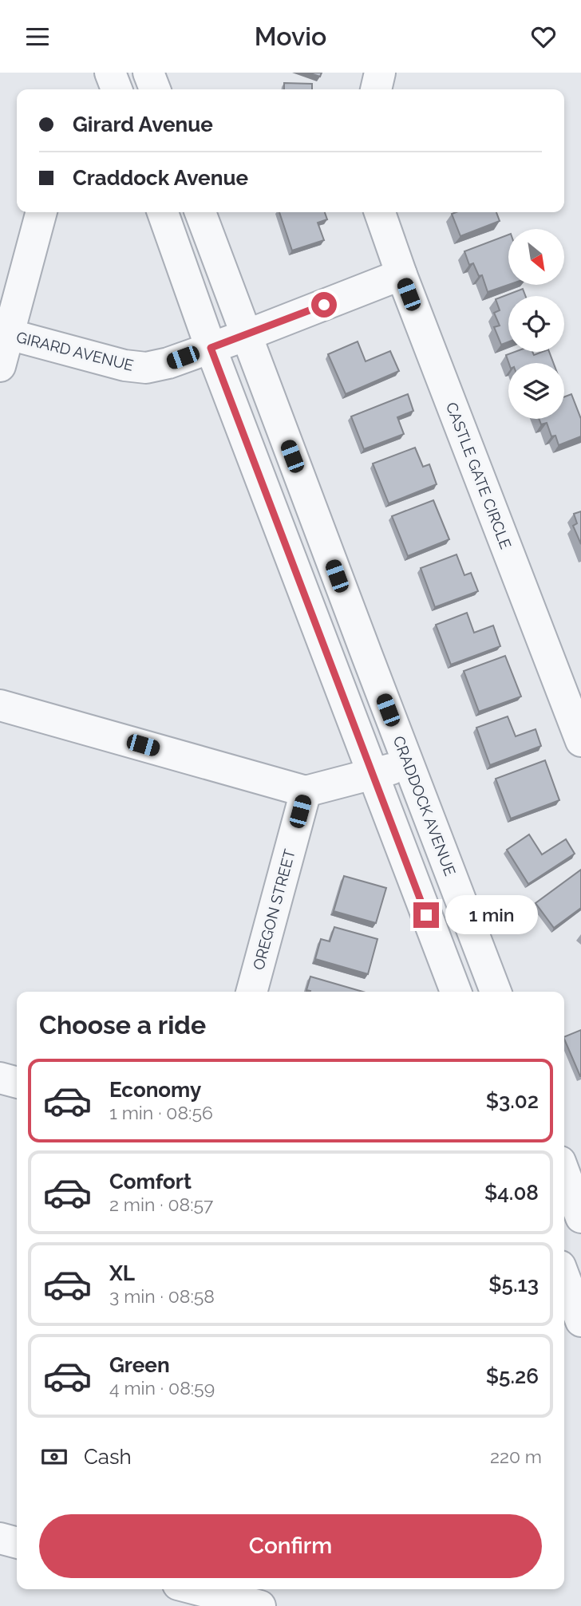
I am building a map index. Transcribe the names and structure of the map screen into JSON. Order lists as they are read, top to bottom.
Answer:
{
  "streets": {
    "street": [
      "GIRARD AVENUE",
      "CASTLE GATE CIRCLE",
      "CRADDOCK AVENUE",
      "OREGON STREET"
    ]
  },
  "crossings": [
    ["GIRARD AVENUE", "CASTLE GATE CIRCLE"],
    ["GIRARD AVENUE", "CRADDOCK AVENUE"]
  ],
  "north": "bottom right",
  "page": {
    "header": "Movio",
    "banner": ["Girard Avenue", "Craddock Avenue"],
    "bubble": "1 min",
    "heading": "Choose a ride",
    "list": [
      {
        "name": "Economy",
        "note": "1 min · 08:56",
        "value": "$3.02"
      },
      {
        "name": "Comfort",
        "note": "2 min · 08:57",
        "value": "$4.08"
      },
      {
        "name": "XL",
        "note": "3 min · 08:58",
        "value": "$5.13"
      },
      {
        "name": "Green",
        "note": "4 min · 08:59",
        "value": "$5.26"
      }
    ],
    "pay": ["Cash", "220 m"],
    "buttons": "Confirm"
  }
}
